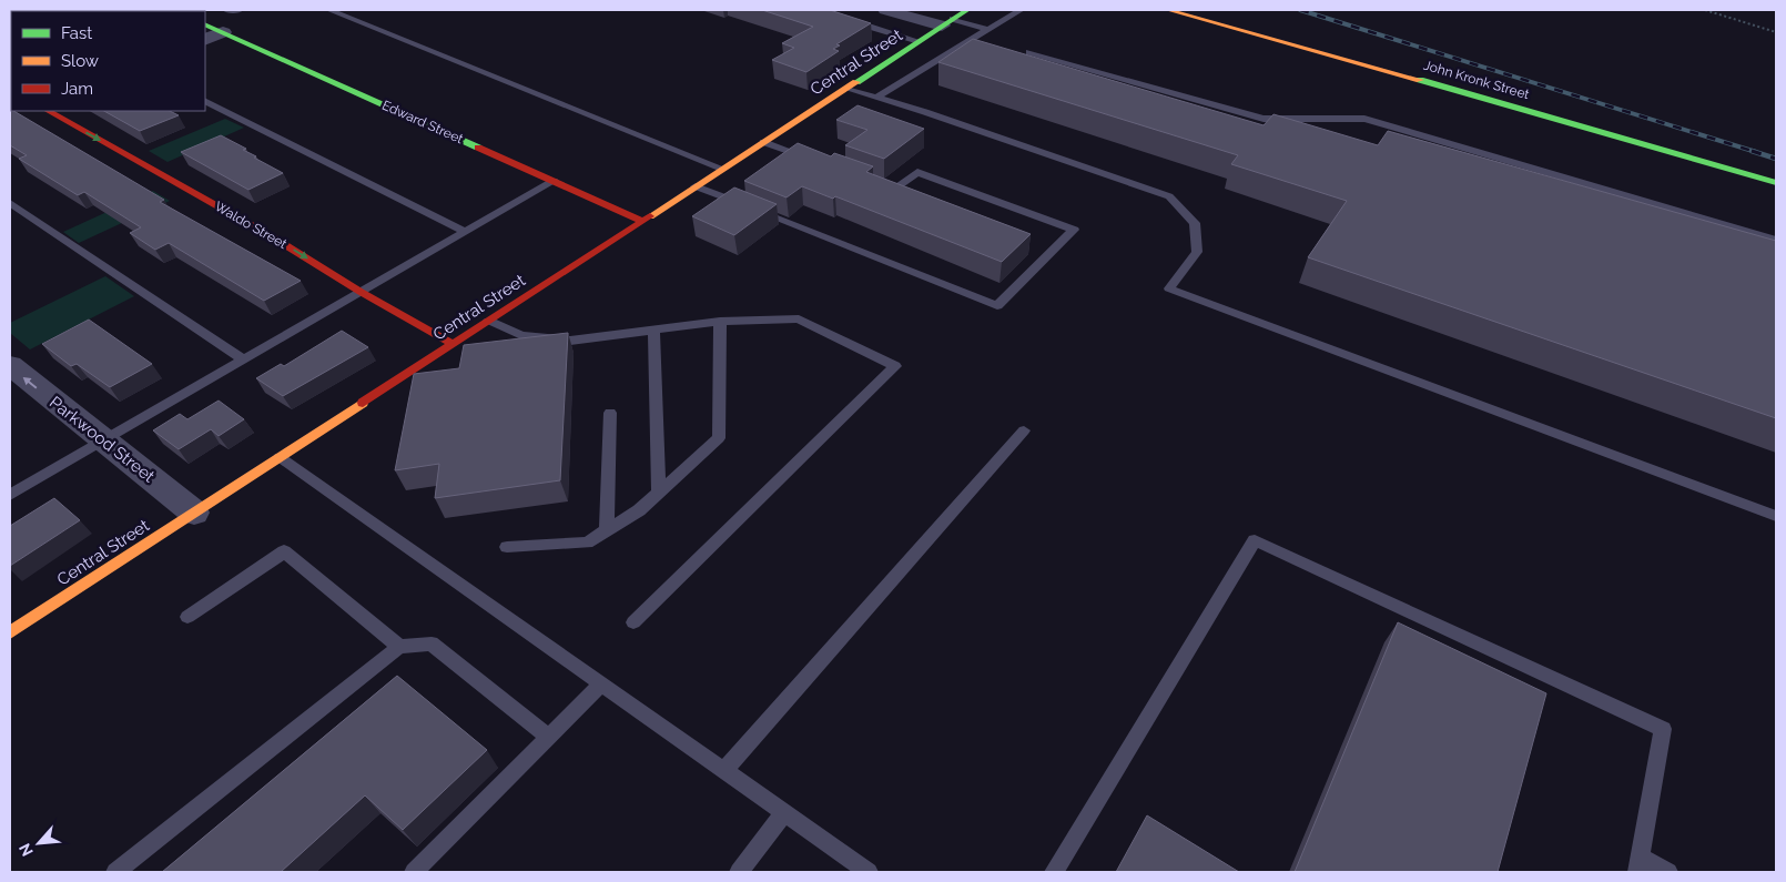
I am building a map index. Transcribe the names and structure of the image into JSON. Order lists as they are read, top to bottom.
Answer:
{
  "streets": {
    "street": [
      "Central Street",
      "John Kronk Street",
      "Edward Street",
      "Waldo Street",
      "Parkwood Street"
    ]
  },
  "crossings": [
    ["Central Street", "Edward Street"],
    ["Central Street", "Waldo Street"],
    ["Central Street", "Parkwood Street"]
  ],
  "one_way": ["Waldo Street", "Parkwood Street"],
  "legend": ["Fast", "Slow", "Jam"],
  "north": "bottom left"
}
